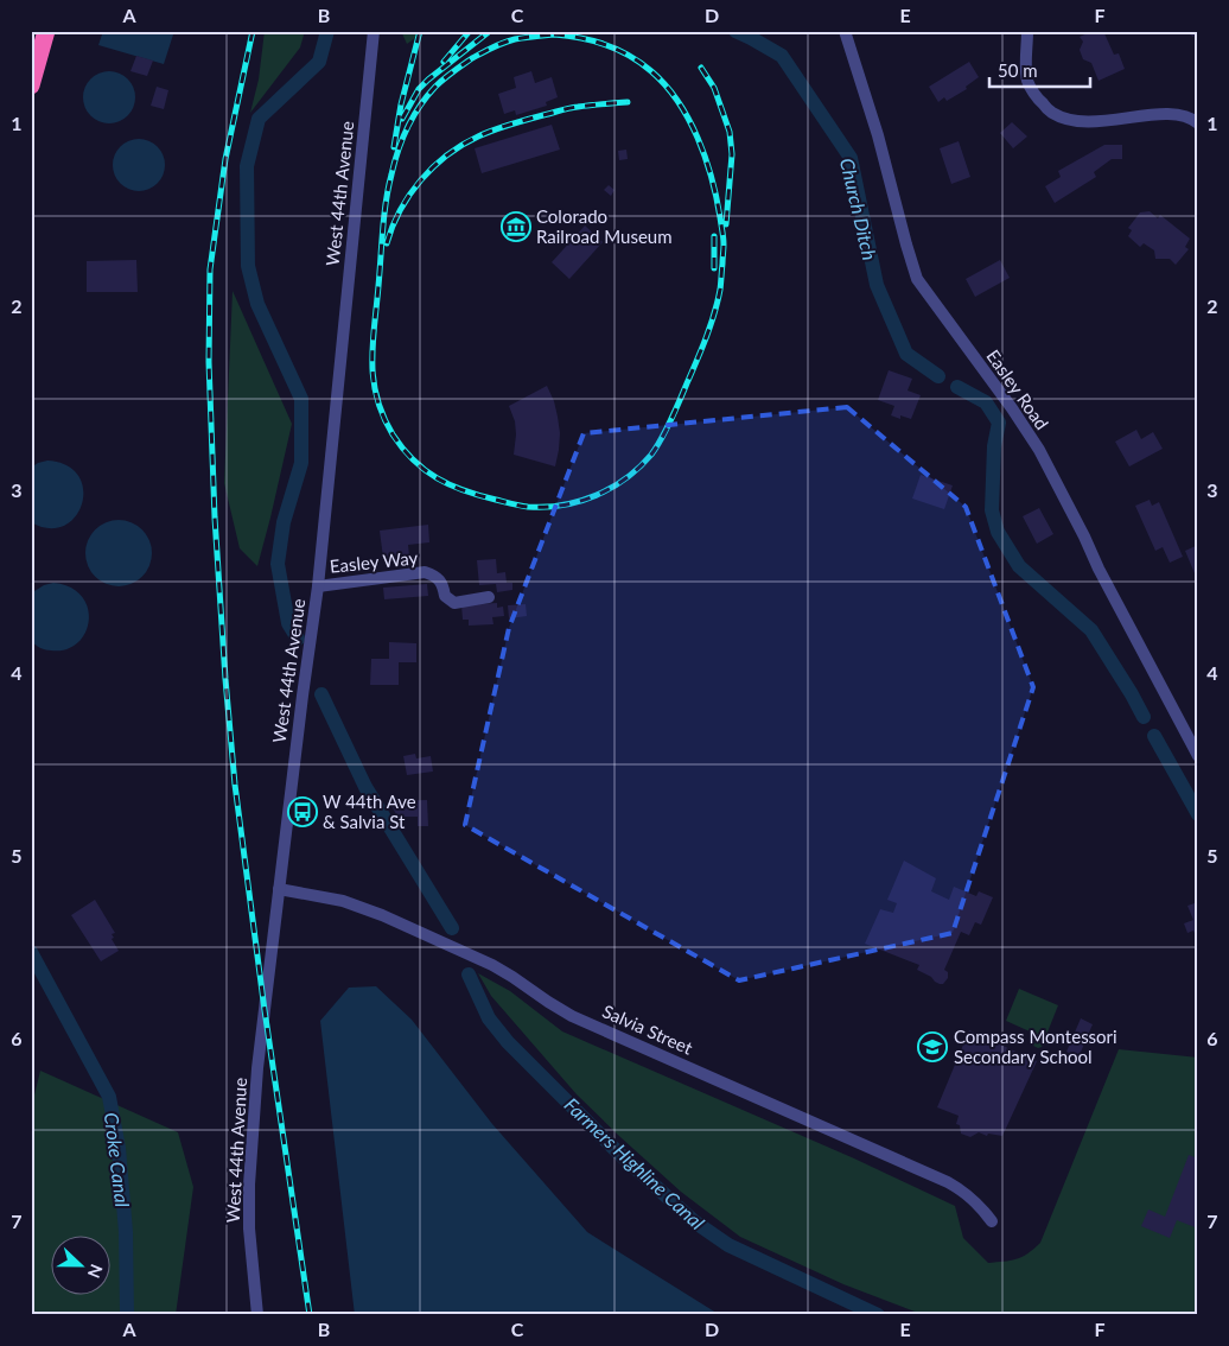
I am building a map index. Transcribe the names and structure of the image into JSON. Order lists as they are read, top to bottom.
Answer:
{
  "streets": {
    "street": [
      "West 44th Avenue",
      "Easley Road",
      "Easley Way",
      "Salvia Street"
    ]
  },
  "crossings": [
    ["West 44th Avenue", "Easley Way"],
    ["West 44th Avenue", "Salvia Street"]
  ],
  "water": ["Church Ditch", "Croke Canal", "Farmers Highline Canal"],
  "places": {
    "museum": ["Colorado Railroad Museum"],
    "bus stop": ["W 44th Ave & Salvia St"],
    "school or university": ["Compass Montessori Secondary School"]
  },
  "scale_bar": "50 m",
  "north": "right",
  "grid": {
    "columns": [
      "A",
      "B",
      "C",
      "D",
      "E",
      "F"
    ],
    "rows": [
      "1",
      "2",
      "3",
      "4",
      "5",
      "6",
      "7"
    ]
  }
}
